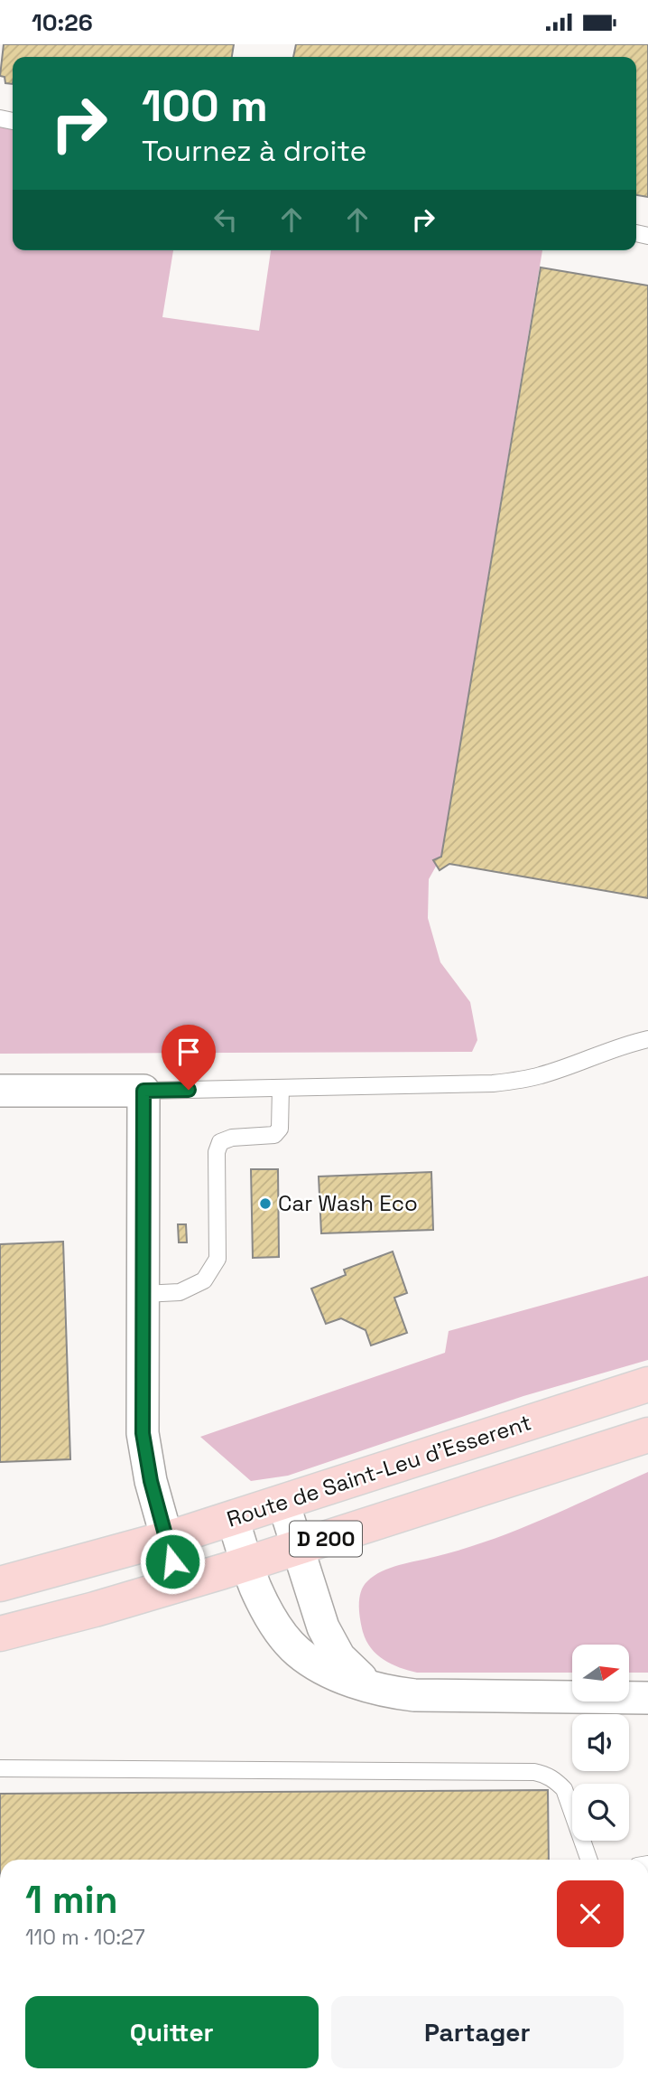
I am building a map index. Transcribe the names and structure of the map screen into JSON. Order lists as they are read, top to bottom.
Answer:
{
  "streets": {
    "main road": ["Route de Saint-Leu d'Esserent", "D 200"]
  },
  "places": ["Car Wash Eco"],
  "north": "right",
  "page": {
    "status": "10:26",
    "turn": ["100 m", "Tournez à droite"],
    "heading": ["1 min", "110 m · 10:27"],
    "buttons": ["Quitter", "Partager"]
  }
}
